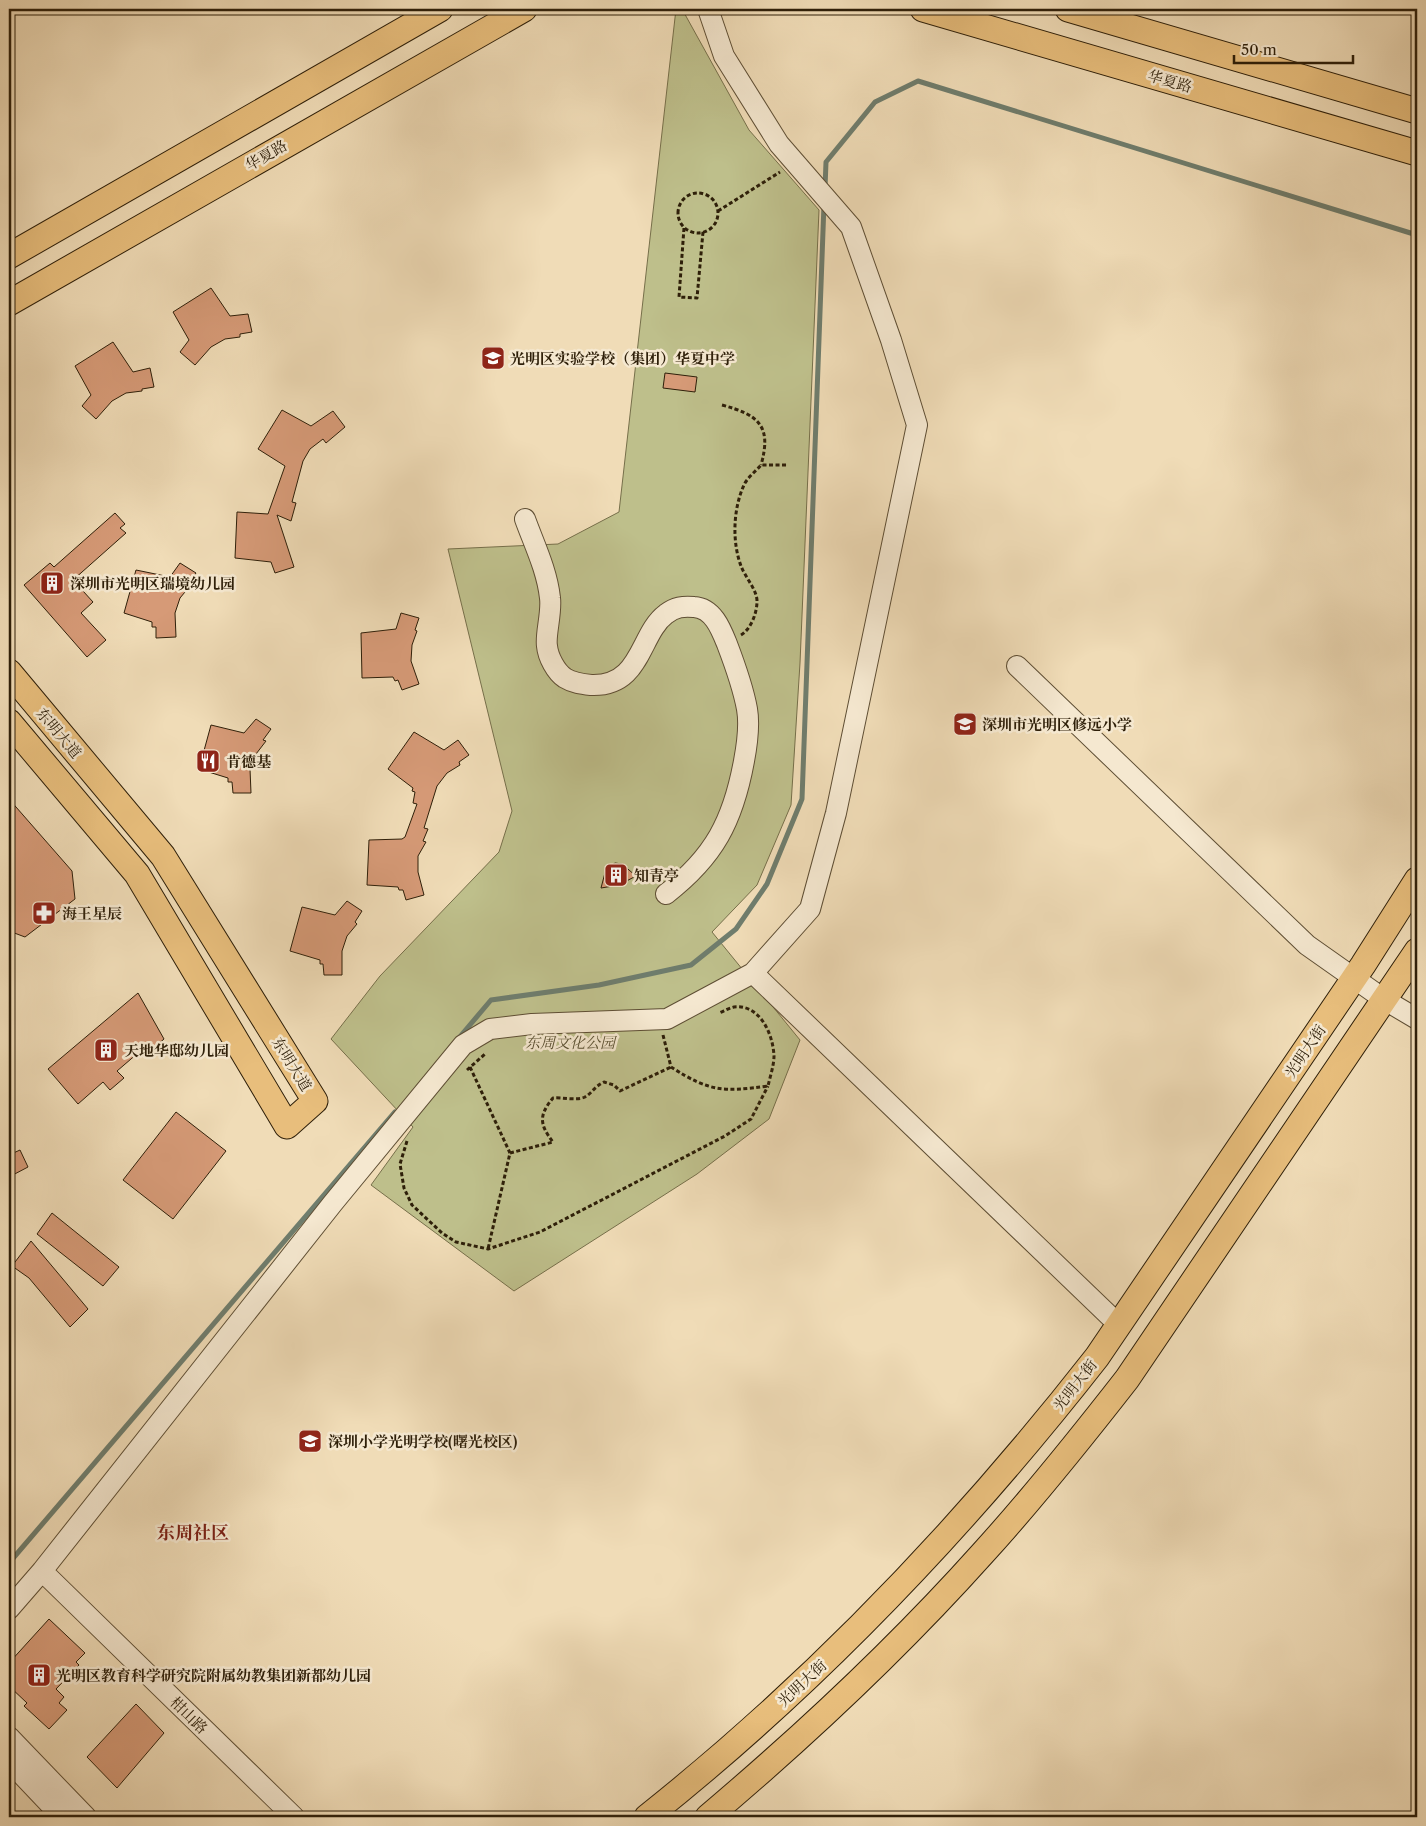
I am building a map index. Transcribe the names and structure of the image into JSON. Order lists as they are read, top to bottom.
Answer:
{
  "streets": {
    "main road": ["华夏路", "东明大道", "光明大街"],
    "street": ["柑山路"]
  },
  "districts": ["东周社区"],
  "parks": ["东周文化公园"],
  "places": {
    "school or university": ["光明区实验学校（集团）华夏中学", "深圳市光明区修远小学", "深圳小学光明学校(曙光校区)"],
    "building": [
      "深圳市光明区瑞境幼儿园",
      "知青亭",
      "天地华邸幼儿园",
      "光明区教育科学研究院附属幼教集团新都幼儿园"
    ],
    "restaurant": ["肯德基"],
    "pharmacy": ["海王星辰"]
  },
  "scale_bar": "50 m"
}
